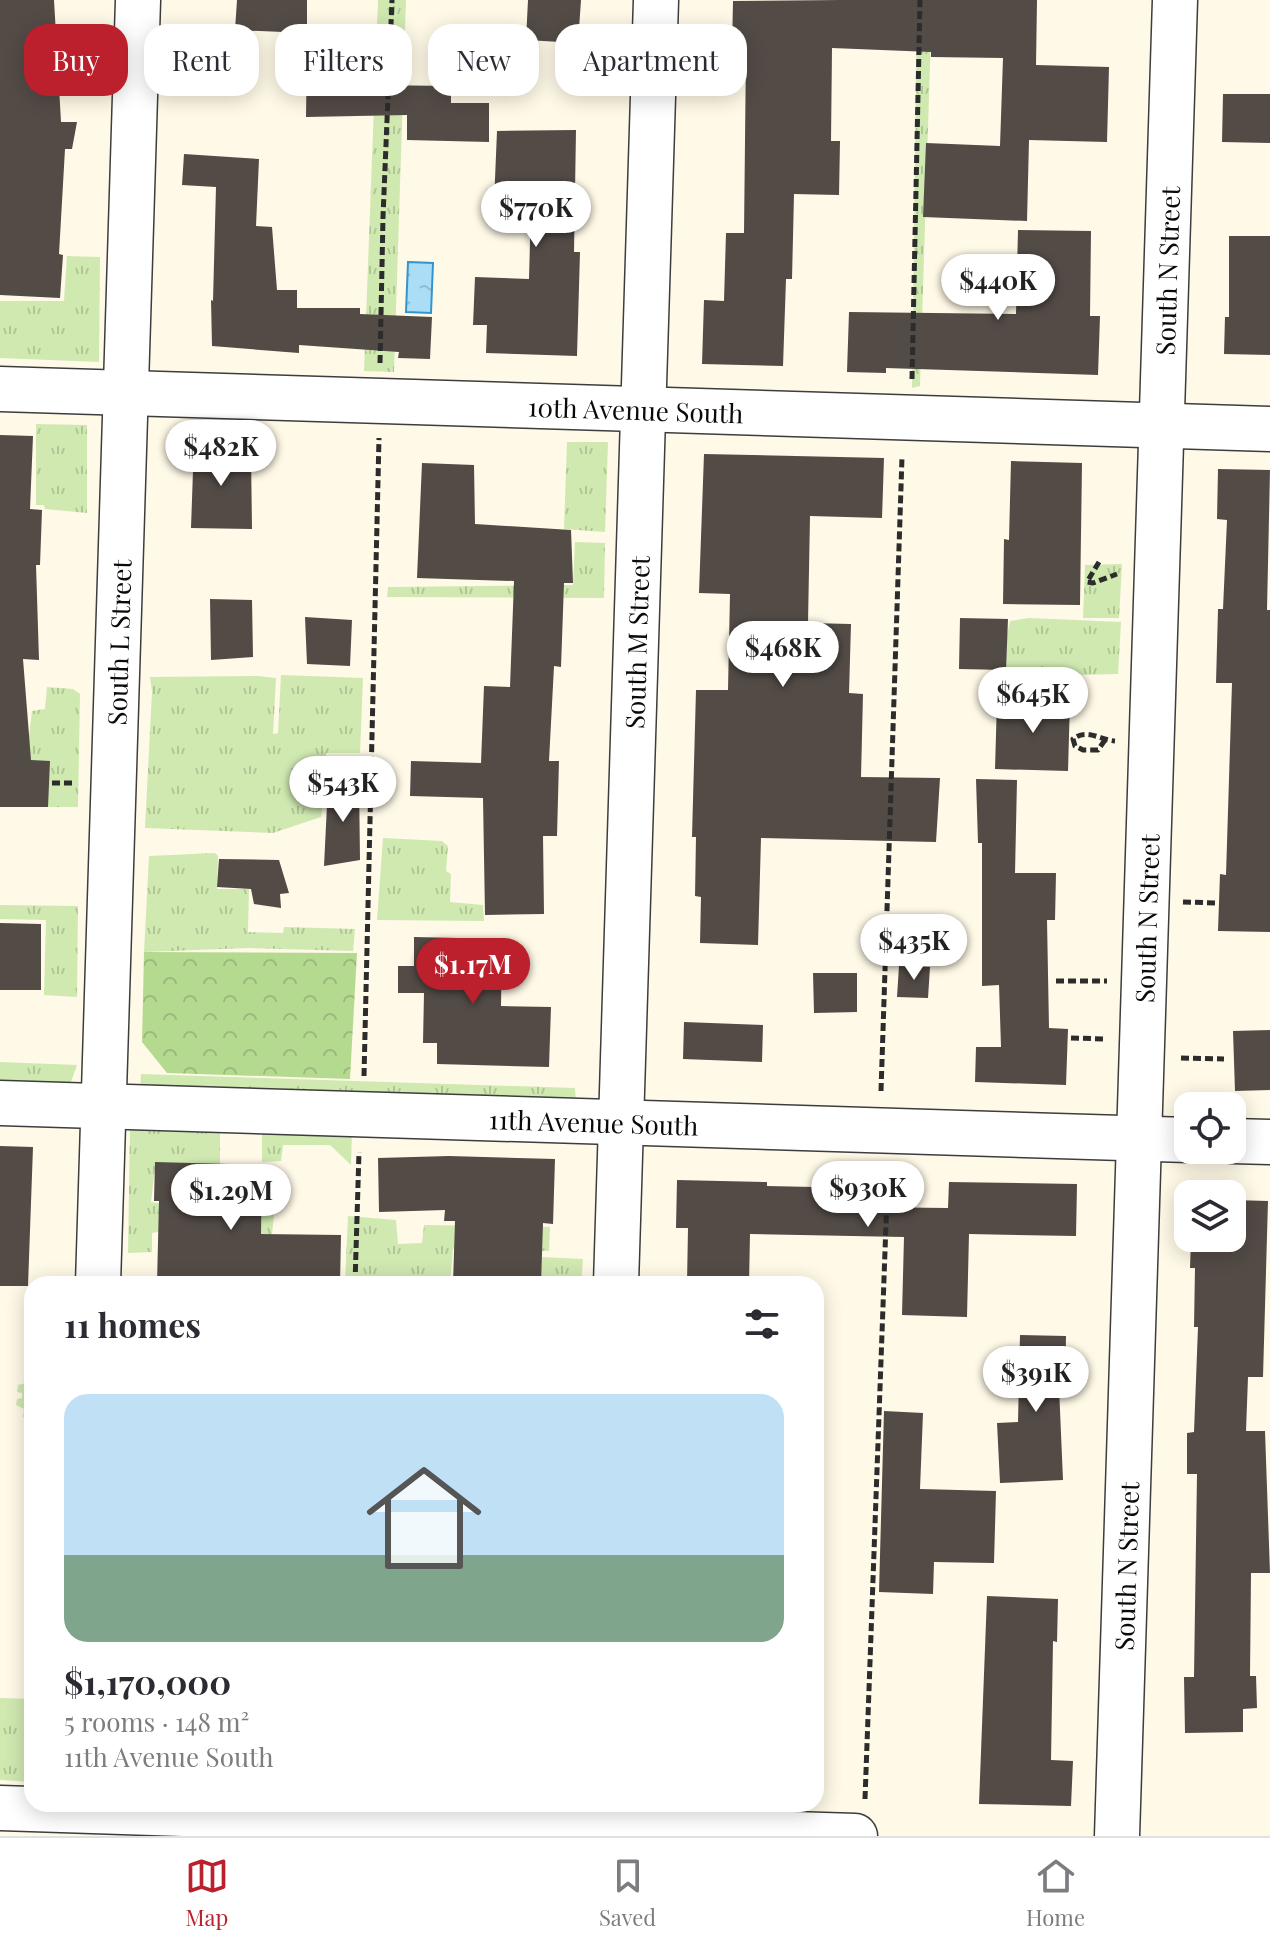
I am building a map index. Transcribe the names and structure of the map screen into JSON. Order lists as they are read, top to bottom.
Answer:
{
  "streets": {
    "street": [
      "South N Street",
      "10th Avenue South",
      "South L Street",
      "South M Street",
      "11th Avenue South"
    ]
  },
  "crossings": [
    ["South N Street", "10th Avenue South"],
    ["South N Street", "11th Avenue South"],
    ["10th Avenue South", "South L Street"],
    ["10th Avenue South", "South M Street"],
    ["South L Street", "11th Avenue South"],
    ["South M Street", "11th Avenue South"]
  ],
  "page": {
    "chip": [
      "Buy",
      "Rent",
      "Filters",
      "New",
      "Apartment"
    ],
    "price": [
      "$770K",
      "$440K",
      "$482K",
      "$468K",
      "$645K",
      "$543K",
      "$435K",
      "$1.17M",
      "$930K",
      "$1.29M",
      "$391K"
    ],
    "heading": "11 homes",
    "list": [
      {
        "name": "$1,170,000",
        "note": "5 rooms · 148 m² · 11th Avenue South"
      }
    ],
    "tabs": ["Map", "Saved", "Home"]
  }
}
